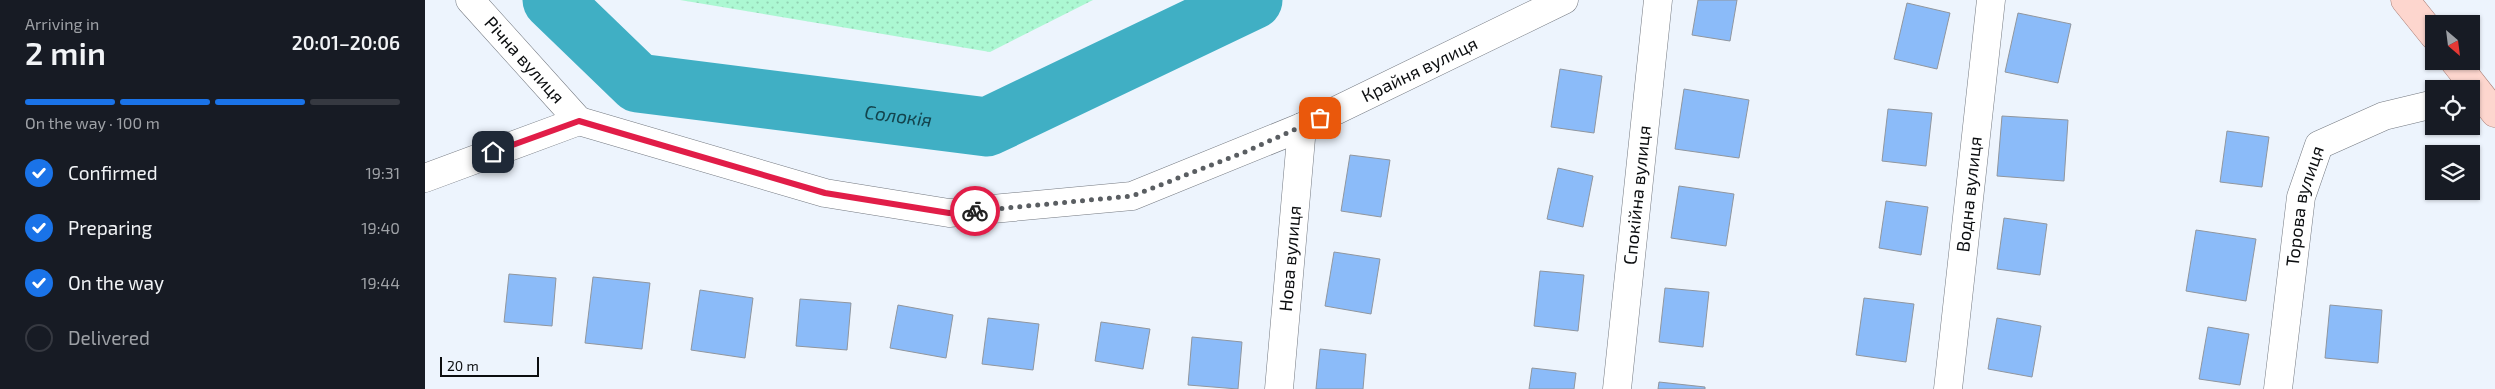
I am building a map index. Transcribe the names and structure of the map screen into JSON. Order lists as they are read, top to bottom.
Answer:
{
  "streets": {
    "street": [
      "Річна вулиця",
      "Крайня вулиця",
      "Спокійна вулиця",
      "Водна вулиця",
      "Торова вулиця",
      "Нова вулиця"
    ]
  },
  "crossings": [
    ["Річна вулиця", "Крайня вулиця"],
    ["Крайня вулиця", "Нова вулиця"]
  ],
  "water": ["Солокія"],
  "scale_bar": "20 m",
  "north": "bottom right",
  "page": {
    "heading": ["2 min", "Arriving in", "20:01–20:06"],
    "bar": "On the way · 100 m",
    "list": [
      ["Confirmed", "19:31"],
      ["Preparing", "19:40"],
      ["On the way", "19:44"],
      "Delivered"
    ],
    "scale": "20 m"
  }
}
